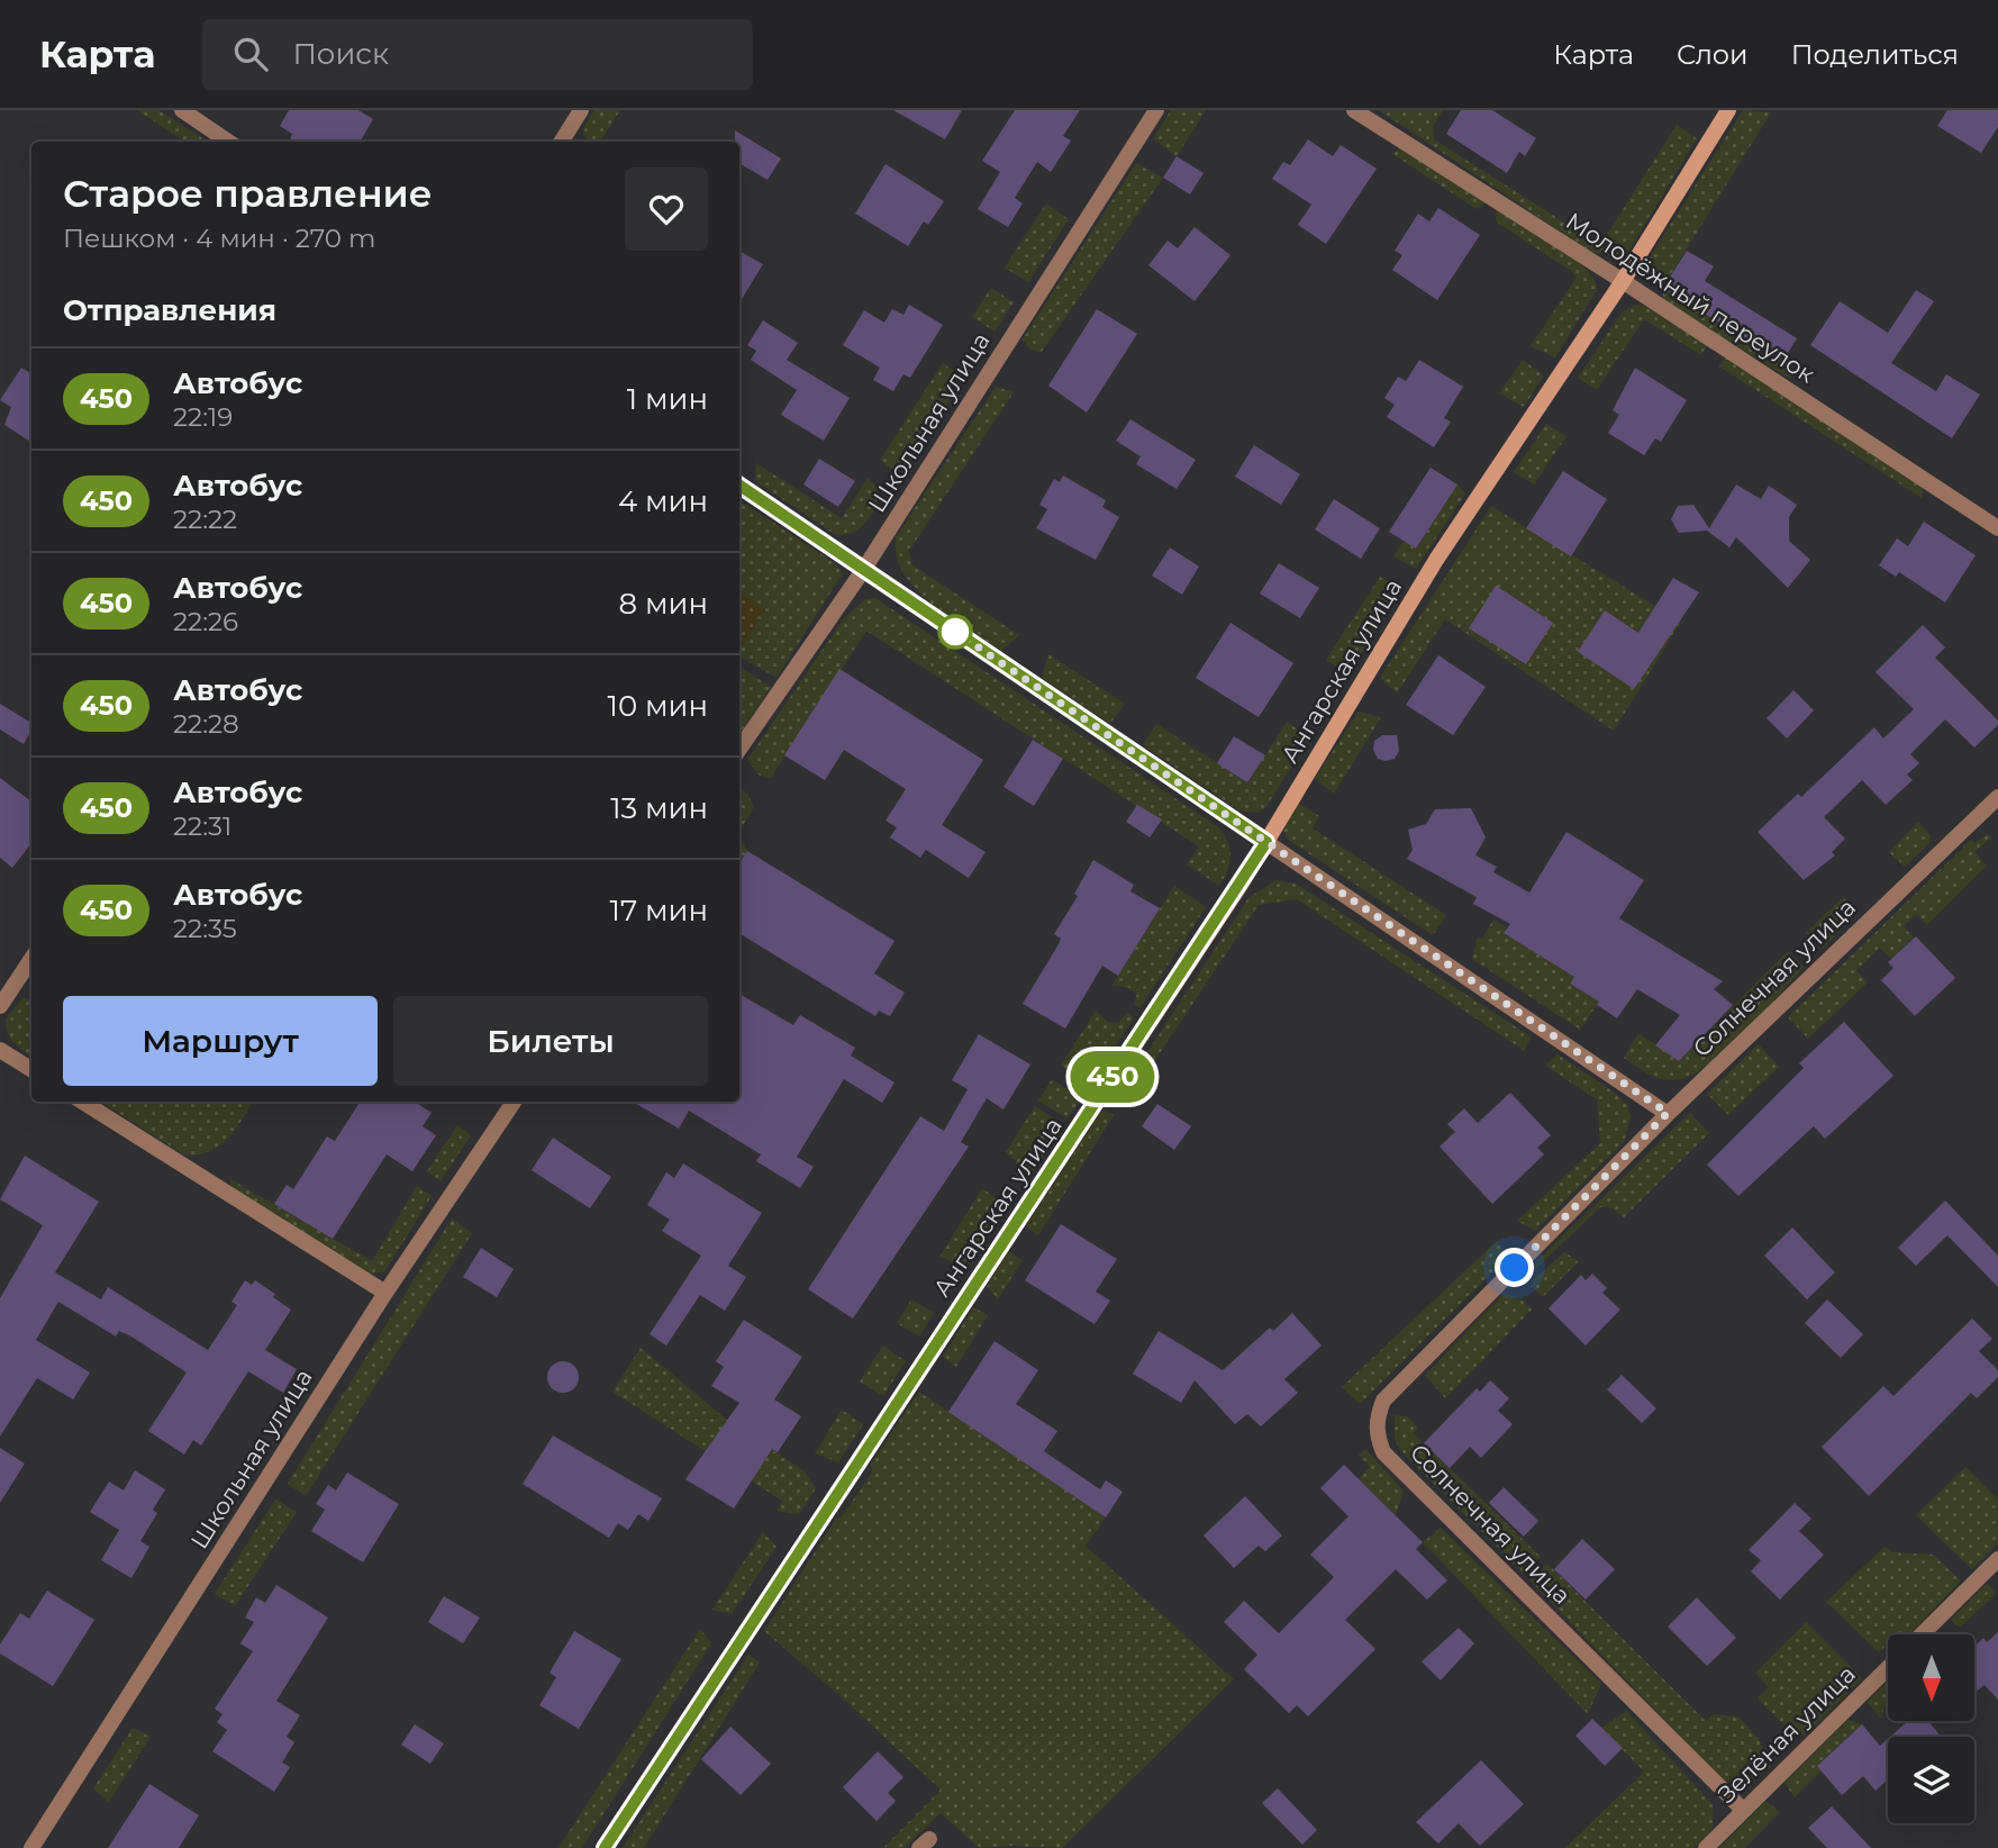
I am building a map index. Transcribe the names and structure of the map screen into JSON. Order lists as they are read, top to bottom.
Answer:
{
  "streets": {
    "street": [
      "Молодёжный переулок",
      "Школьная улица",
      "Ангарская улица",
      "Солнечная улица",
      "Зелёная улица"
    ]
  },
  "crossings": [
    ["Молодёжный переулок", "Ангарская улица"],
    ["Солнечная улица", "Зелёная улица"]
  ],
  "lines": ["bus line 450"],
  "north": "bottom",
  "page": {
    "header": "Карта",
    "search": "Поиск",
    "nav": ["Карта", "Слои", "Поделиться"],
    "on_map": "450",
    "heading": [
      ["Старое правление", "Пешком · 4 мин · 270 m"],
      "Отправления"
    ],
    "list": [
      {
        "mark": "450",
        "name": "Автобус",
        "note": "22:19",
        "value": "1 мин"
      },
      {
        "mark": "450",
        "name": "Автобус",
        "note": "22:22",
        "value": "4 мин"
      },
      {
        "mark": "450",
        "name": "Автобус",
        "note": "22:26",
        "value": "8 мин"
      },
      {
        "mark": "450",
        "name": "Автобус",
        "note": "22:28",
        "value": "10 мин"
      },
      {
        "mark": "450",
        "name": "Автобус",
        "note": "22:31",
        "value": "13 мин"
      },
      {
        "mark": "450",
        "name": "Автобус",
        "note": "22:35",
        "value": "17 мин"
      }
    ],
    "buttons": ["Маршрут", "Билеты"]
  }
}
